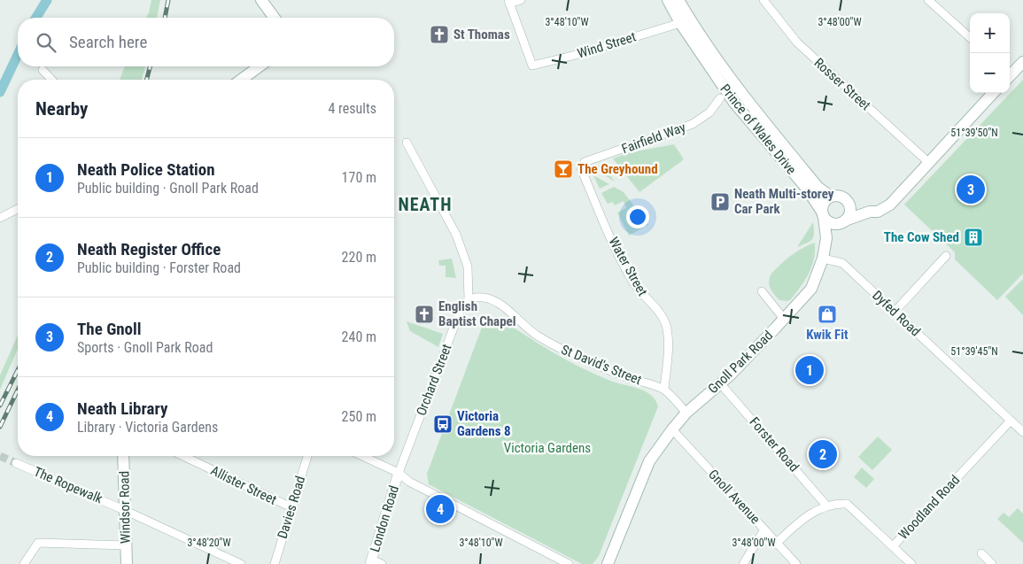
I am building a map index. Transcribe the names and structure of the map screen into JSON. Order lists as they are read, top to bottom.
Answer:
{
  "streets": {
    "main road": ["Prince of Wales Drive", "Gnoll Park Road", "Windsor Road"],
    "street": [
      "Wind Street",
      "Rosser Street",
      "Fairfield Way",
      "Water Street",
      "Dyfed Road",
      "St David's Street",
      "Orchard Street",
      "Forster Road",
      "The Ropewalk",
      "Allister Street",
      "Gnoll Avenue",
      "Davies Road",
      "Woodland Road",
      "London Road"
    ]
  },
  "crossings": [
    ["Wind Street", "Prince of Wales Drive"],
    ["Prince of Wales Drive", "Gnoll Park Road"],
    ["Fairfield Way", "Water Street"],
    ["Water Street", "St David's Street"],
    ["Dyfed Road", "Gnoll Park Road"],
    ["Dyfed Road", "Woodland Road"],
    ["Gnoll Park Road", "St David's Street"],
    ["Gnoll Park Road", "Forster Road"],
    ["St David's Street", "Orchard Street"],
    ["Orchard Street", "London Road"],
    ["Forster Road", "Woodland Road"],
    ["The Ropewalk", "Windsor Road"],
    ["Allister Street", "Davies Road"],
    ["Gnoll Avenue", "Woodland Road"]
  ],
  "districts": ["NEATH"],
  "parks": ["Victoria Gardens"],
  "places": {
    "church": ["St Thomas", "English Baptist Chapel"],
    "bar": ["The Greyhound"],
    "parking": ["Neath Multi-storey Car Park"],
    "building": ["The Cow Shed"],
    "shop": ["Kwik Fit"],
    "bus stop": ["Victoria Gardens 8"]
  },
  "page": {
    "map_buttons": ["+", "−"],
    "search": "Search here",
    "heading": ["Nearby", "4 results"],
    "list": [
      {
        "mark": "1",
        "name": "Neath Police Station",
        "note": "Public building · Gnoll Park Road",
        "value": "170 m"
      },
      {
        "mark": "2",
        "name": "Neath Register Office",
        "note": "Public building · Forster Road",
        "value": "220 m"
      },
      {
        "mark": "3",
        "name": "The Gnoll",
        "note": "Sports · Gnoll Park Road",
        "value": "240 m"
      },
      {
        "mark": "4",
        "name": "Neath Library",
        "note": "Library · Victoria Gardens",
        "value": "250 m"
      }
    ],
    "pins": [
      "3",
      "1",
      "2",
      "4"
    ]
  },
  "coordinates": [
    "3°48'10\"W",
    "3°48'00\"W",
    "51°39'50\"N",
    "51°39'45\"N",
    "3°48'20\"W"
  ]
}
